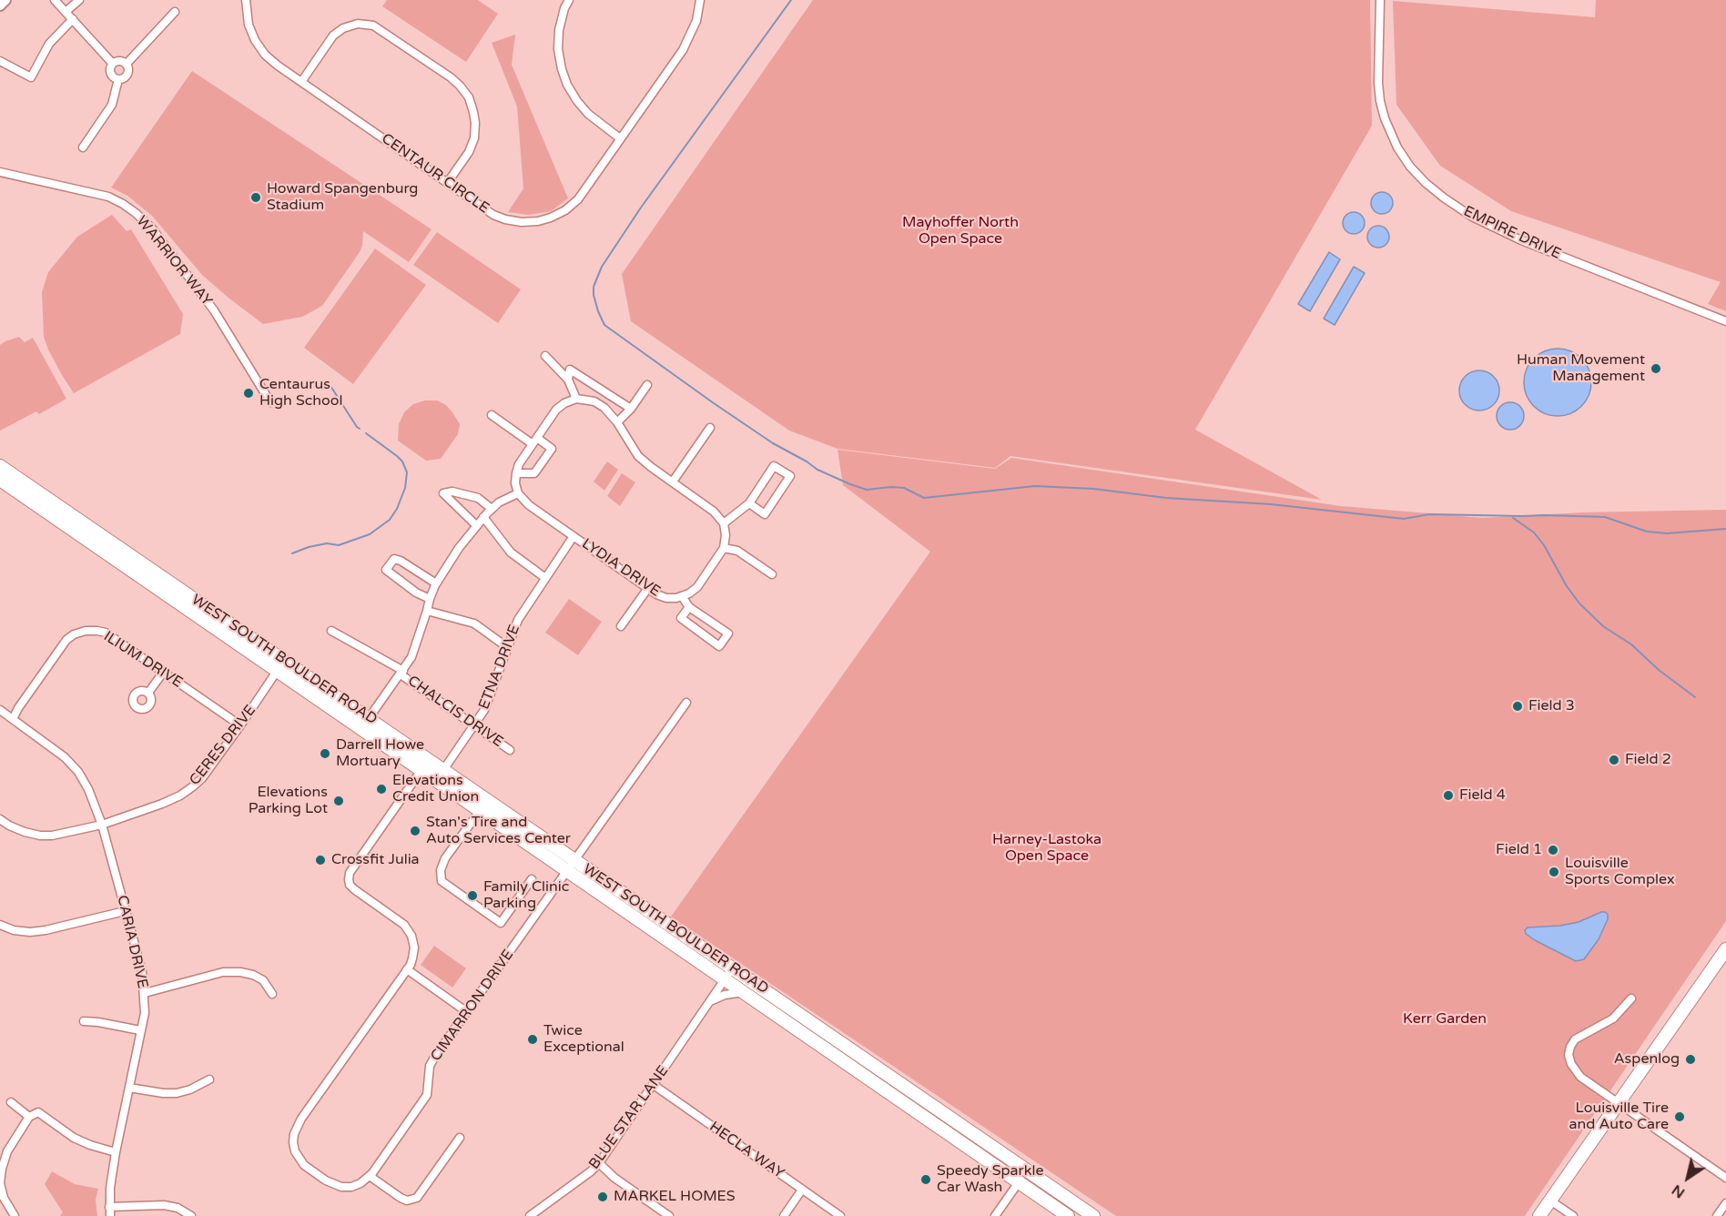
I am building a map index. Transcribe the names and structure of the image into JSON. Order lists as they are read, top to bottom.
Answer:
{
  "streets": {
    "main road": ["WEST SOUTH BOULDER ROAD"],
    "street": [
      "CENTAUR CIRCLE",
      "EMPIRE DRIVE",
      "WARRIOR WAY",
      "LYDIA DRIVE",
      "ILIUM DRIVE",
      "ETNA DRIVE",
      "CHALCIS DRIVE",
      "CERES DRIVE",
      "CARIA DRIVE",
      "CIMARRON DRIVE",
      "BLUE STAR LANE",
      "HECLA WAY"
    ]
  },
  "crossings": [
    ["LYDIA DRIVE", "ETNA DRIVE"],
    ["ILIUM DRIVE", "CERES DRIVE"],
    ["ILIUM DRIVE", "CARIA DRIVE"],
    ["WEST SOUTH BOULDER ROAD", "ETNA DRIVE"],
    ["WEST SOUTH BOULDER ROAD", "CERES DRIVE"],
    ["WEST SOUTH BOULDER ROAD", "CIMARRON DRIVE"],
    ["WEST SOUTH BOULDER ROAD", "BLUE STAR LANE"],
    ["ETNA DRIVE", "CHALCIS DRIVE"],
    ["CERES DRIVE", "CARIA DRIVE"],
    ["BLUE STAR LANE", "HECLA WAY"]
  ],
  "parks": ["Mayhoffer North Open Space", "Harney-Lastoka Open Space", "Kerr Garden"],
  "places": [
    "Howard Spangenburg Stadium",
    "Human Movement Management",
    "Centaurus High School",
    "Field 3",
    "Darrell Howe Mortuary",
    "Field 2",
    "Elevations Credit Union",
    "Field 4",
    "Elevations Parking Lot",
    "Stan's Tire and Auto Services Center",
    "Field 1",
    "Crossfit Julia",
    "Louisville Sports Complex",
    "Family Clinic Parking",
    "Twice Exceptional",
    "Aspenlog",
    "Louisville Tire and Auto Care",
    "Speedy Sparkle Car Wash",
    "MARKEL HOMES"
  ],
  "north": "bottom left"
}
